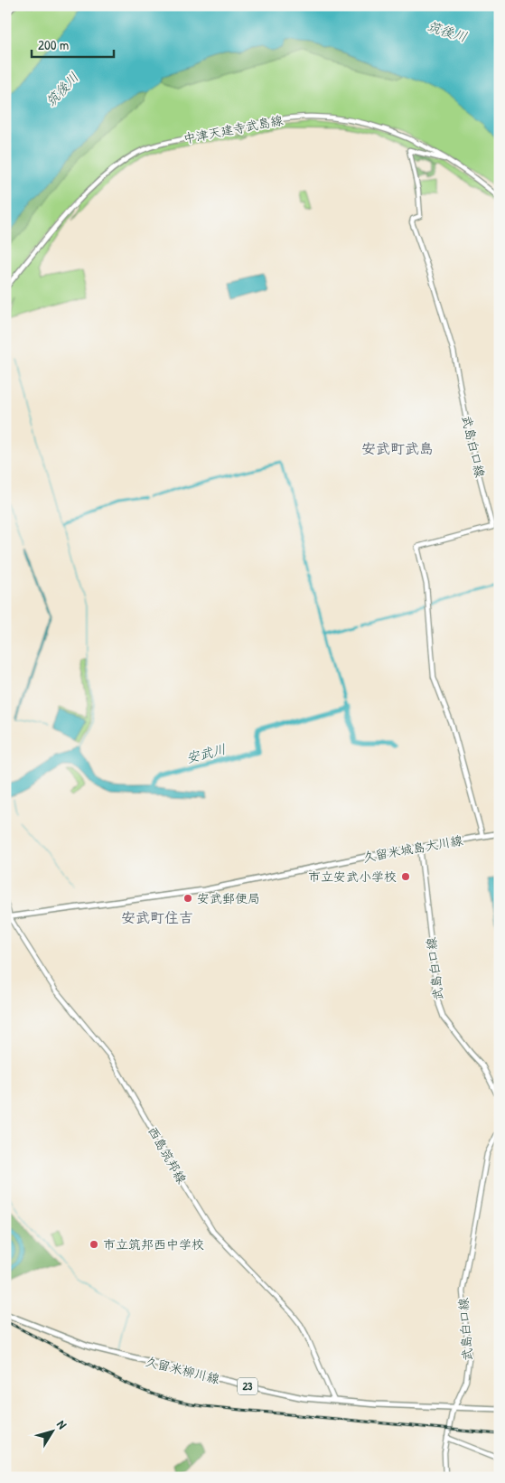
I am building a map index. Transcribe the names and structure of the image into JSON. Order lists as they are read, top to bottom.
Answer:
{
  "streets": {
    "main road": [
      "中津天建寺武島線",
      "武島白口線",
      "久留米城島大川線",
      "西島筑邦線",
      "久留米柳川線",
      "23"
    ]
  },
  "crossings": [
    ["中津天建寺武島線", "武島白口線"],
    ["武島白口線", "久留米城島大川線"],
    ["武島白口線", "久留米柳川線"],
    ["久留米城島大川線", "西島筑邦線"],
    ["西島筑邦線", "久留米柳川線"]
  ],
  "districts": ["安武町武島", "安武町住吉"],
  "water": ["筑後川", "安武川"],
  "places": ["市立安武小学校", "安武郵便局", "市立筑邦西中学校"],
  "scale_bar": "200 m",
  "north": "top right"
}
